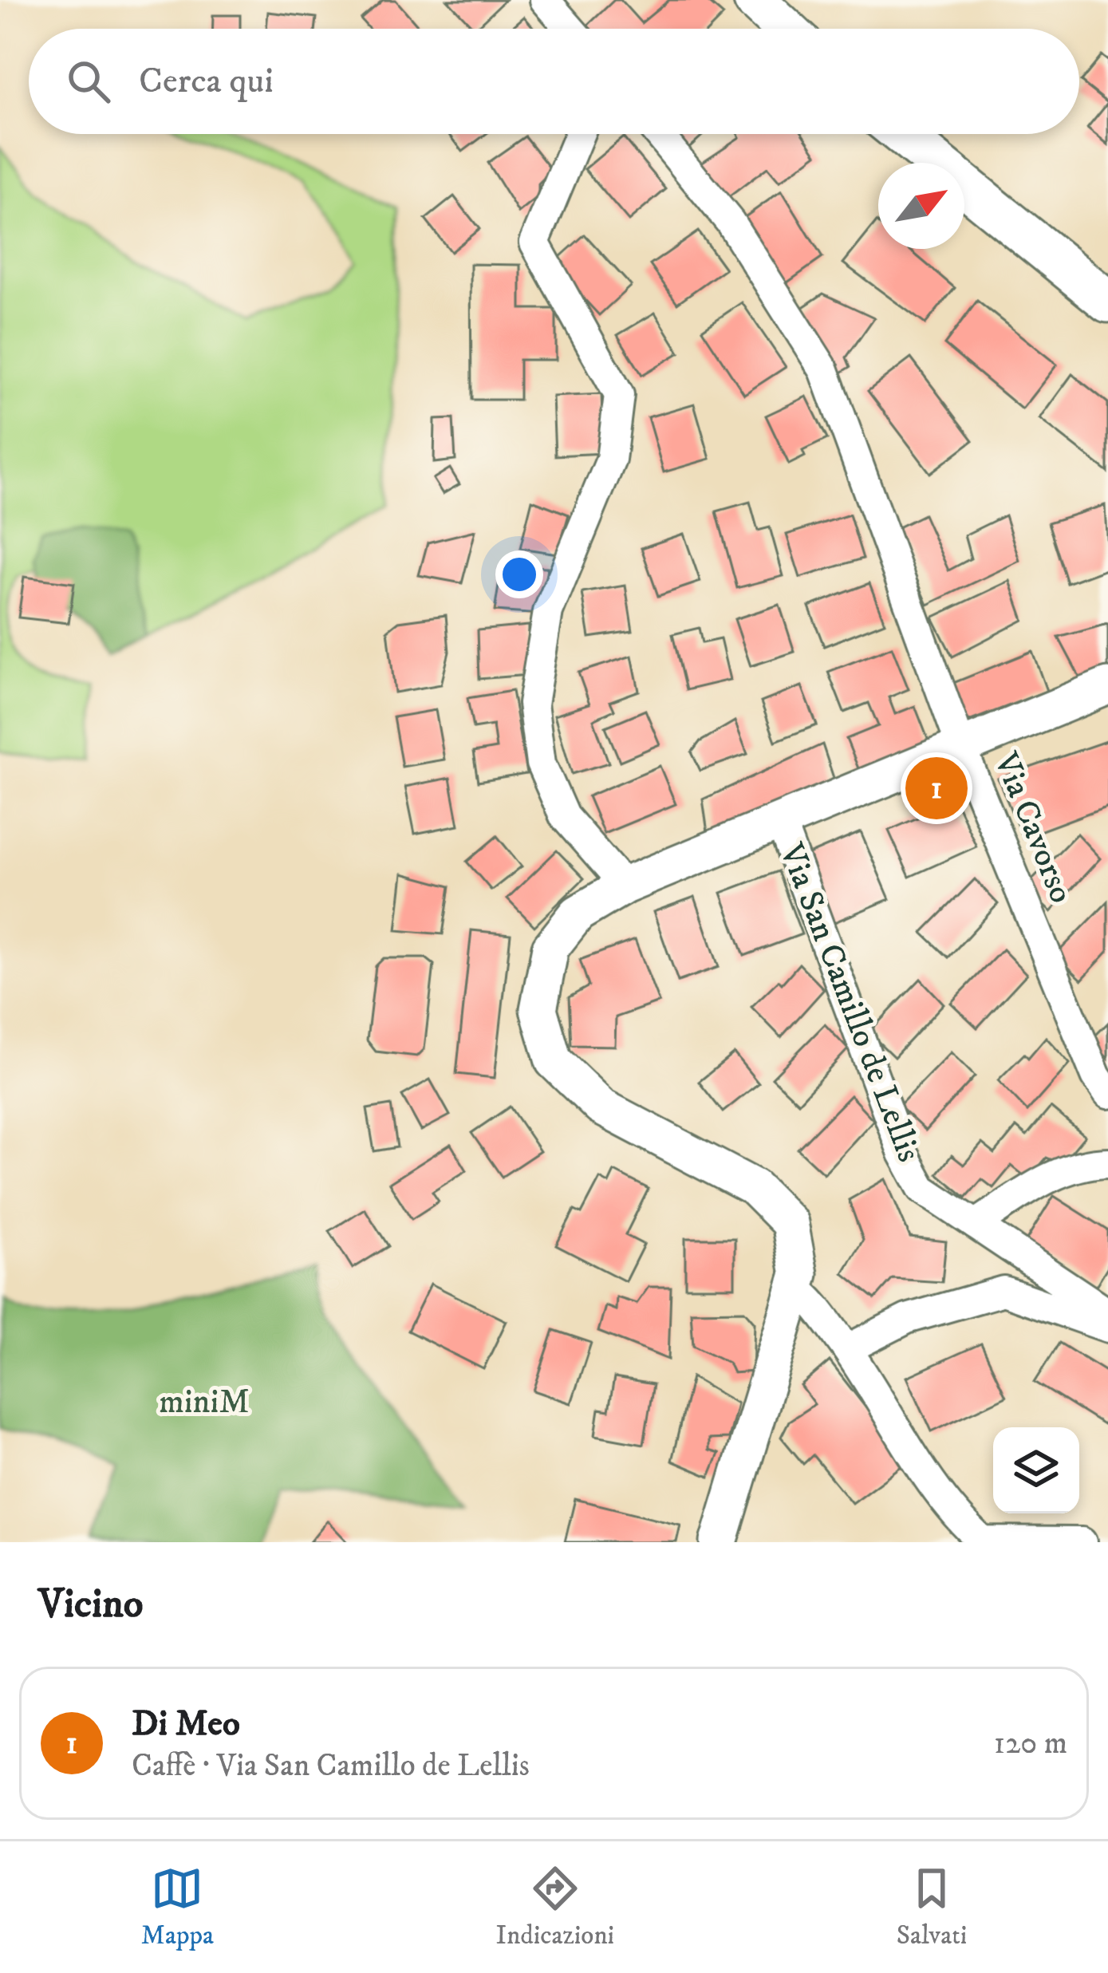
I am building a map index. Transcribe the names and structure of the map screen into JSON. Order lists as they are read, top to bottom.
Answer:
{
  "streets": {
    "street": ["Via Cavorso", "Via San Camillo de Lellis"]
  },
  "crossings": [
    ["Via Cavorso", "Via San Camillo de Lellis"]
  ],
  "parks": ["miniM"],
  "north": "top right",
  "page": {
    "search": "Cerca qui",
    "pins": "1",
    "heading": "Vicino",
    "list": [
      {
        "mark": "1",
        "name": "Di Meo",
        "note": "Caffè · Via San Camillo de Lellis",
        "value": "120 m"
      }
    ],
    "nav": ["Mappa", "Indicazioni", "Salvati"]
  }
}
